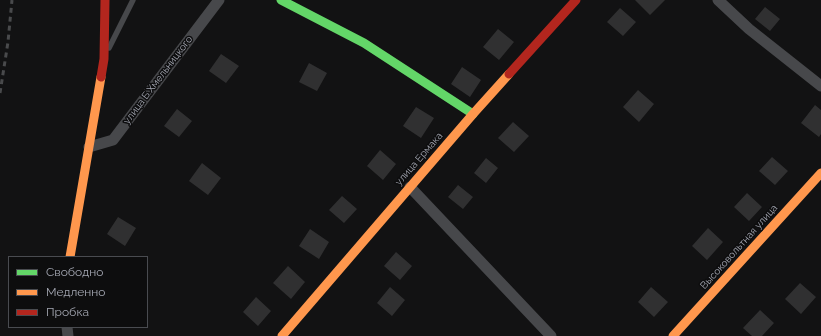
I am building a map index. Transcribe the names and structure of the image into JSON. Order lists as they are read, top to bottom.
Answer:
{
  "streets": {
    "street": ["улица Б.Хмельницкого", "улица Ермака", "Высоковольтная улица"]
  },
  "legend": ["Свободно", "Медленно", "Пробка"]
}
